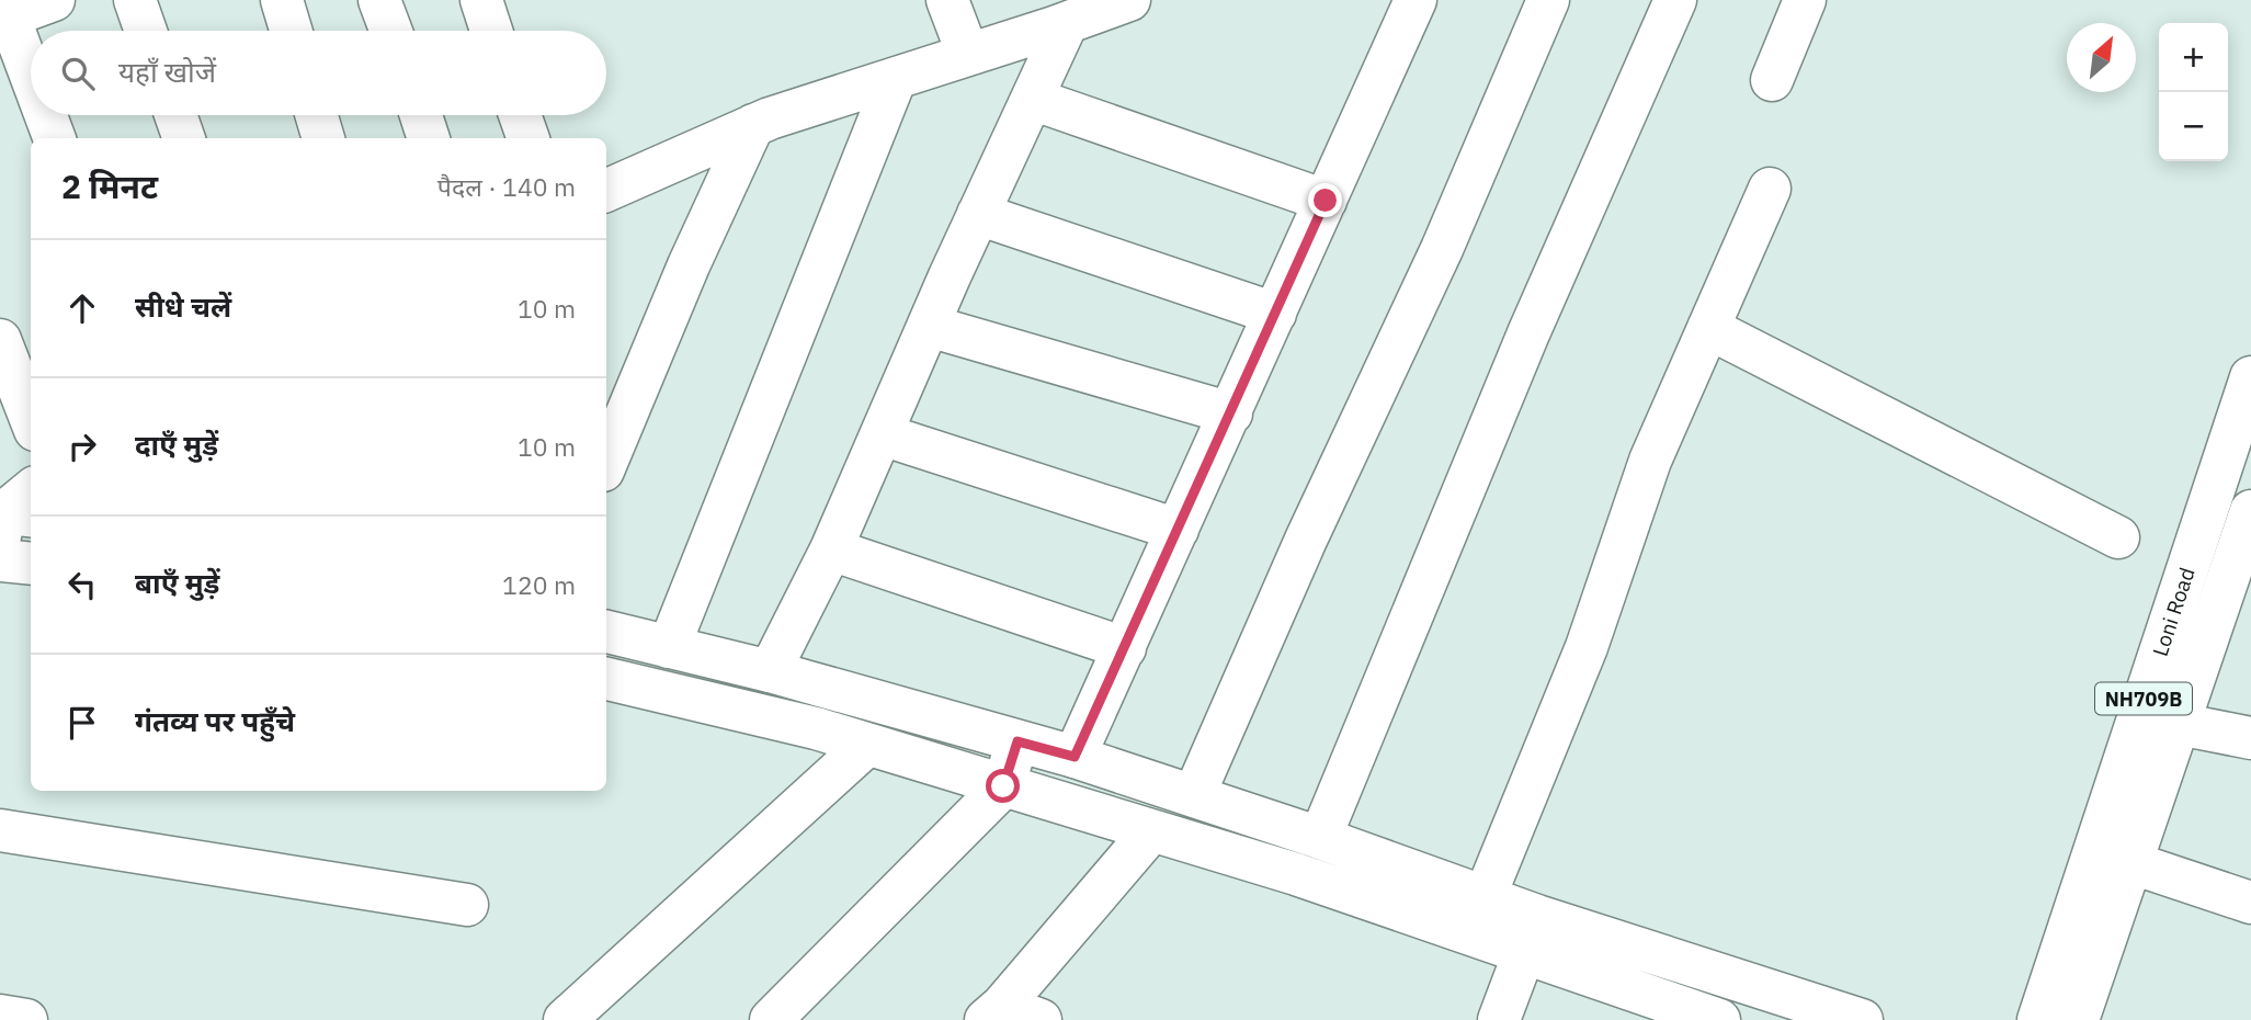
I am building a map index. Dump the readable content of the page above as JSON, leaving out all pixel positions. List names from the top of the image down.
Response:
{
  "streets": {
    "main road": ["Loni Road", "NH709B"]
  },
  "north": "top right",
  "page": {
    "map_buttons": ["+", "−"],
    "search": "यहाँ खोजें",
    "heading": ["2 मिनट", "पैदल · 140 m"],
    "list": [
      ["सीधे चलें", "10 m"],
      ["दाएँ मुड़ें", "10 m"],
      ["बाएँ मुड़ें", "120 m"],
      "गंतव्य पर पहुँचे"
    ]
  }
}
